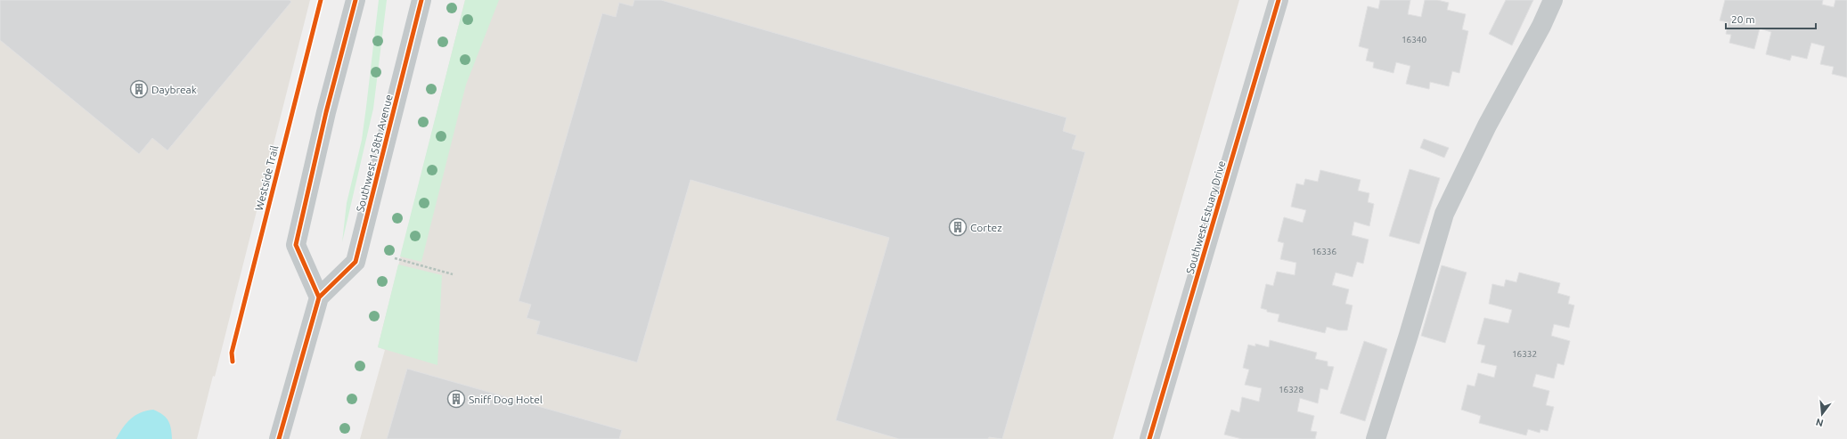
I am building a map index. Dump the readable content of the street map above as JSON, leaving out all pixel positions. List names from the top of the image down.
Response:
{
  "streets": {
    "main road": ["Southwest 158th Avenue"],
    "street": ["Southwest Estuary Drive"],
    "cycle path": ["Westside Trail"]
  },
  "places": {
    "building": ["Daybreak", "Cortez", "Sniff Dog Hotel"]
  },
  "house_numbers": [
    "16340",
    "16336",
    "16332",
    "16328"
  ],
  "scale_bar": "20 m",
  "north": "bottom"
}
